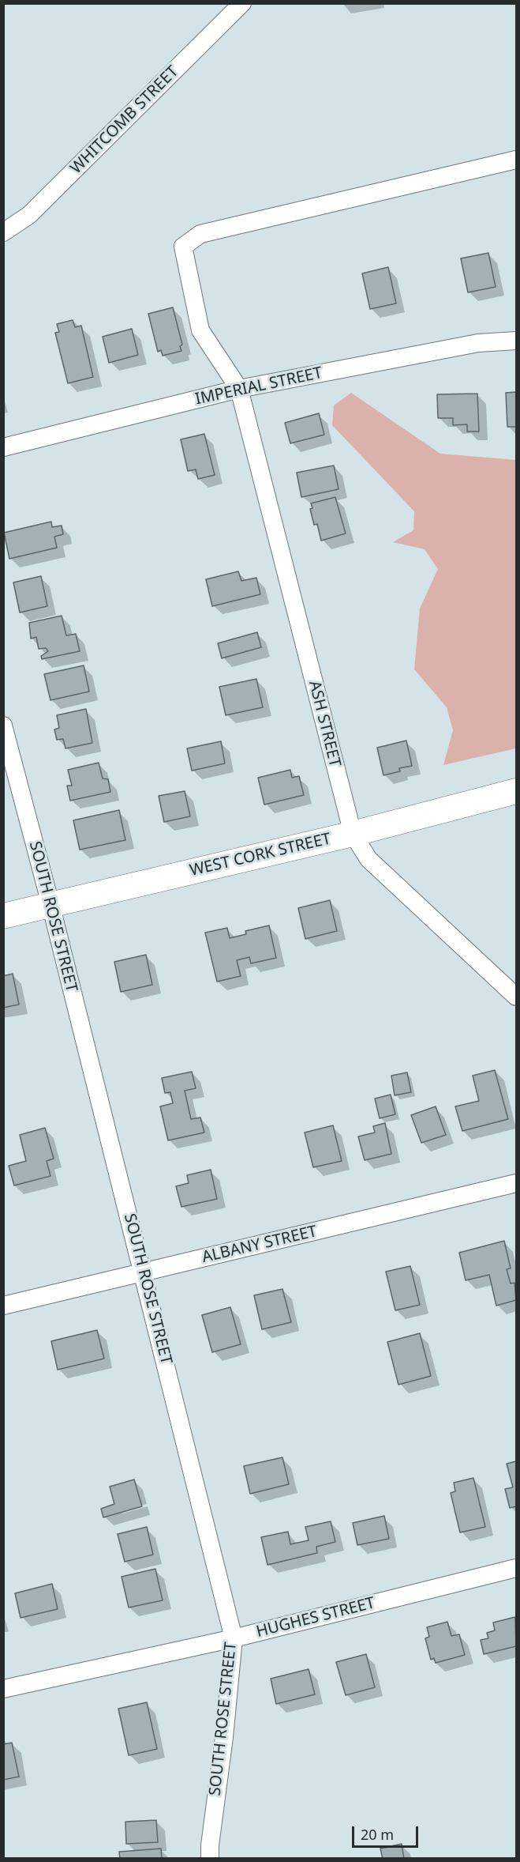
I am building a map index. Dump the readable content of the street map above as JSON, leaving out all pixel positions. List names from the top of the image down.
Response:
{
  "streets": {
    "street": [
      "WHITCOMB STREET",
      "IMPERIAL STREET",
      "ASH STREET",
      "WEST CORK STREET",
      "SOUTH ROSE STREET",
      "ALBANY STREET",
      "HUGHES STREET"
    ]
  },
  "crossings": [
    ["IMPERIAL STREET", "ASH STREET"],
    ["ASH STREET", "WEST CORK STREET"],
    ["WEST CORK STREET", "SOUTH ROSE STREET"],
    ["SOUTH ROSE STREET", "ALBANY STREET"],
    ["SOUTH ROSE STREET", "HUGHES STREET"]
  ],
  "scale_bar": "20 m"
}
